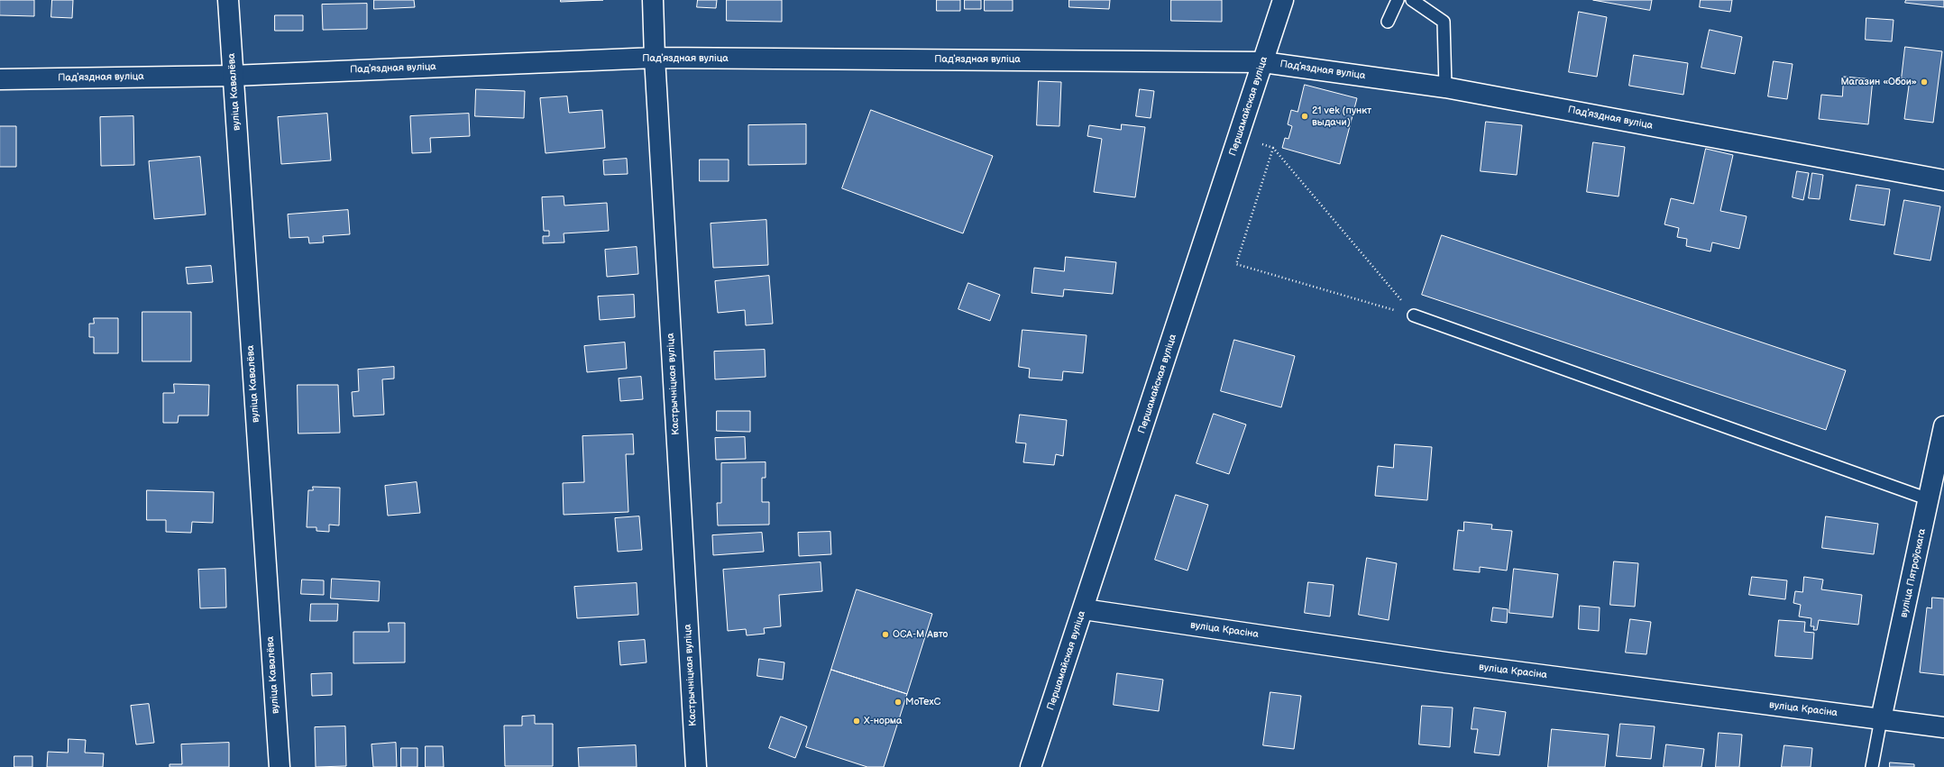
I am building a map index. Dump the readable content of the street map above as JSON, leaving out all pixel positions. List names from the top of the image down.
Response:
{
  "streets": {
    "street": [
      "Падʼяздная вуліца",
      "вуліца Кавалёва",
      "Першамайская вуліца",
      "Кастрычніцкая вуліца",
      "вуліца Пятроўскага",
      "вуліца Красіна"
    ]
  },
  "crossings": [
    ["Падʼяздная вуліца", "вуліца Кавалёва"],
    ["Падʼяздная вуліца", "Першамайская вуліца"],
    ["Падʼяздная вуліца", "Кастрычніцкая вуліца"],
    ["Першамайская вуліца", "вуліца Красіна"],
    ["вуліца Пятроўскага", "вуліца Красіна"]
  ],
  "places": [
    "Магазин «Обои»",
    "21 vek (пункт выдачи)",
    "ОСА-М Авто",
    "MoTexC",
    "Х-норма"
  ]
}
